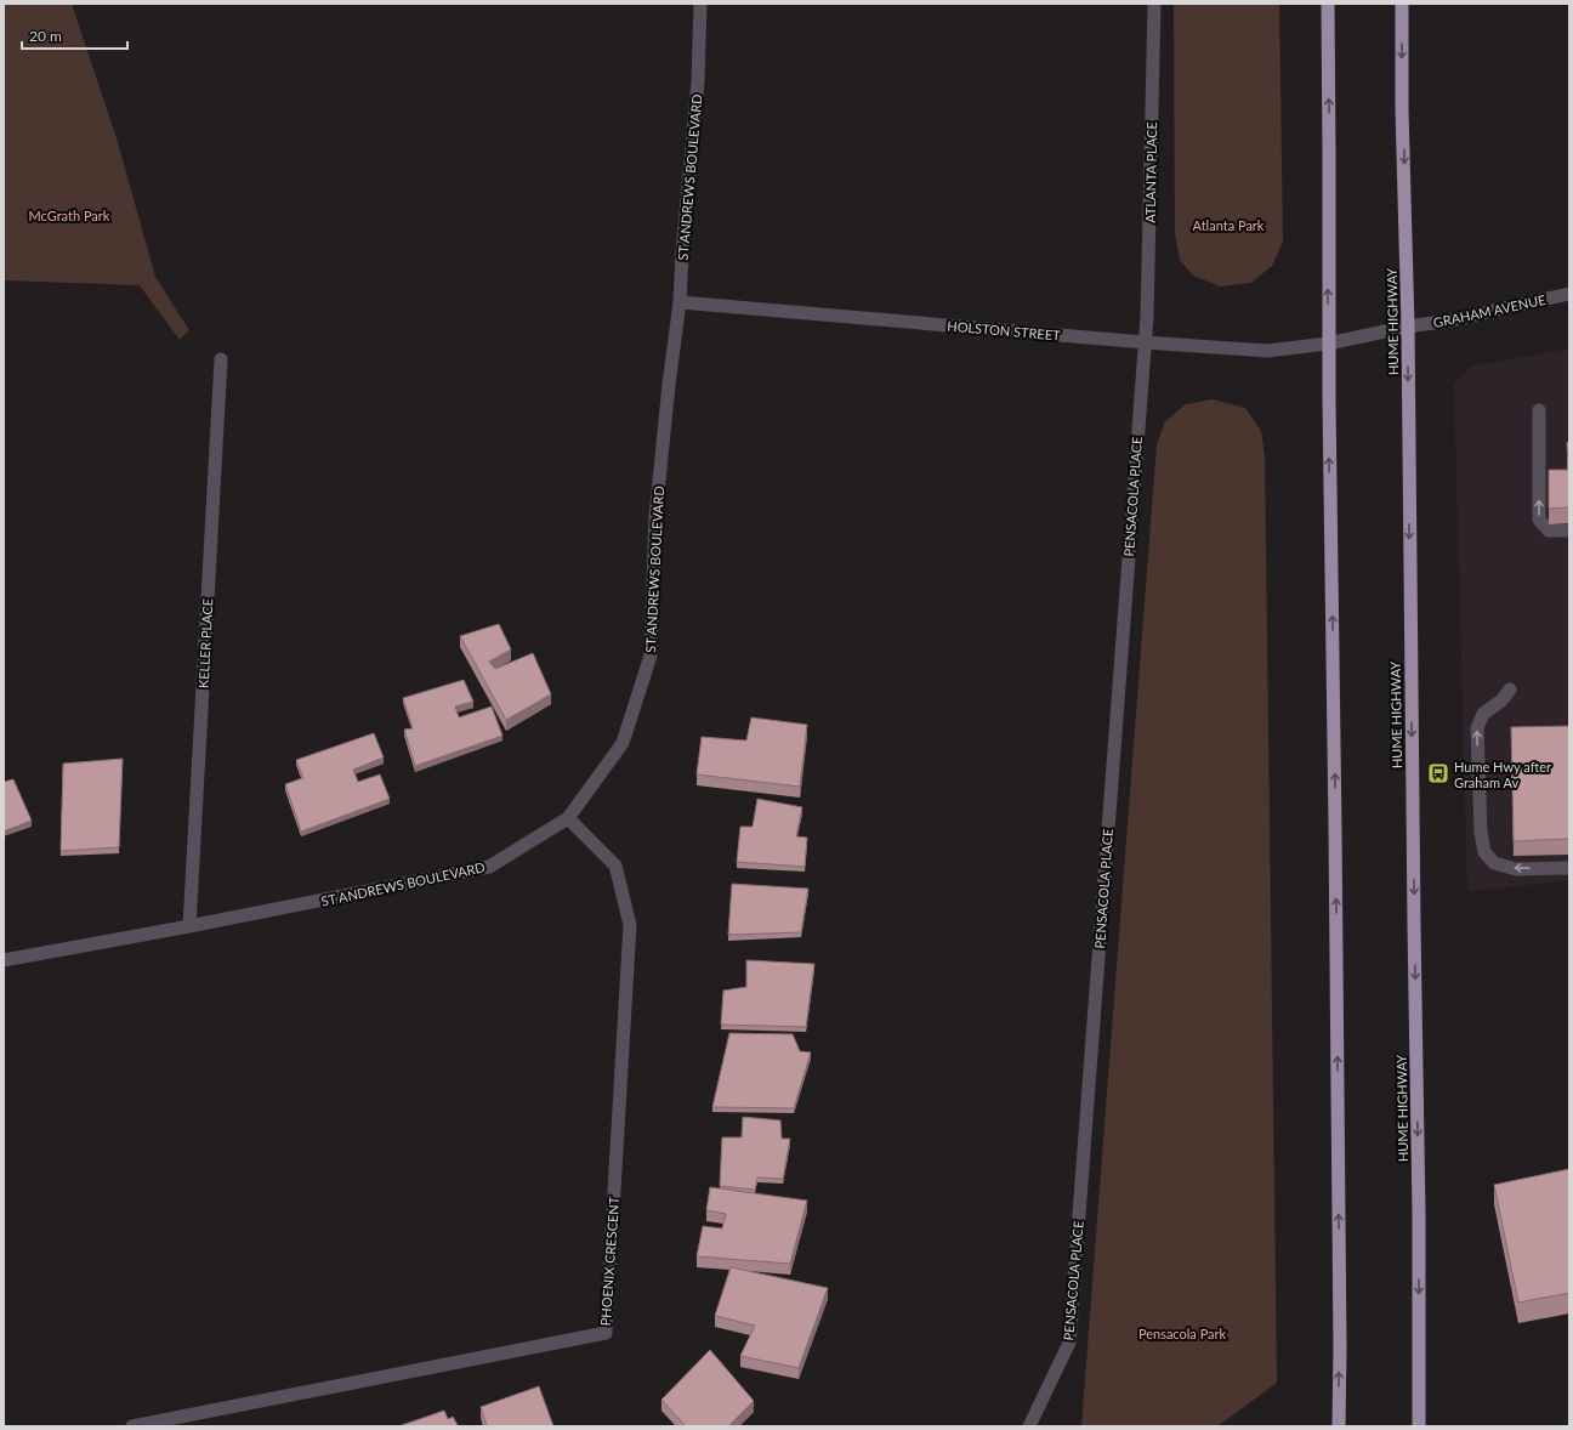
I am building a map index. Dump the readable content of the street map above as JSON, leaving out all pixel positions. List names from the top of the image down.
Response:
{
  "streets": {
    "highway": ["HUME HIGHWAY"],
    "street": [
      "ATLANTA PLACE",
      "ST ANDREWS BOULEVARD",
      "GRAHAM AVENUE",
      "HOLSTON STREET",
      "PENSACOLA PLACE",
      "KELLER PLACE",
      "PHOENIX CRESCENT"
    ]
  },
  "crossings": [
    ["ATLANTA PLACE", "HOLSTON STREET"],
    ["ATLANTA PLACE", "PENSACOLA PLACE"],
    ["ST ANDREWS BOULEVARD", "HOLSTON STREET"],
    ["ST ANDREWS BOULEVARD", "KELLER PLACE"],
    ["ST ANDREWS BOULEVARD", "PHOENIX CRESCENT"],
    ["GRAHAM AVENUE", "HUME HIGHWAY"],
    ["GRAHAM AVENUE", "HOLSTON STREET"],
    ["HOLSTON STREET", "PENSACOLA PLACE"]
  ],
  "parks": ["McGrath Park", "Atlanta Park", "Pensacola Park"],
  "places": {
    "bus stop": ["Hume Hwy after Graham Av"]
  },
  "scale_bar": "20 m"
}
